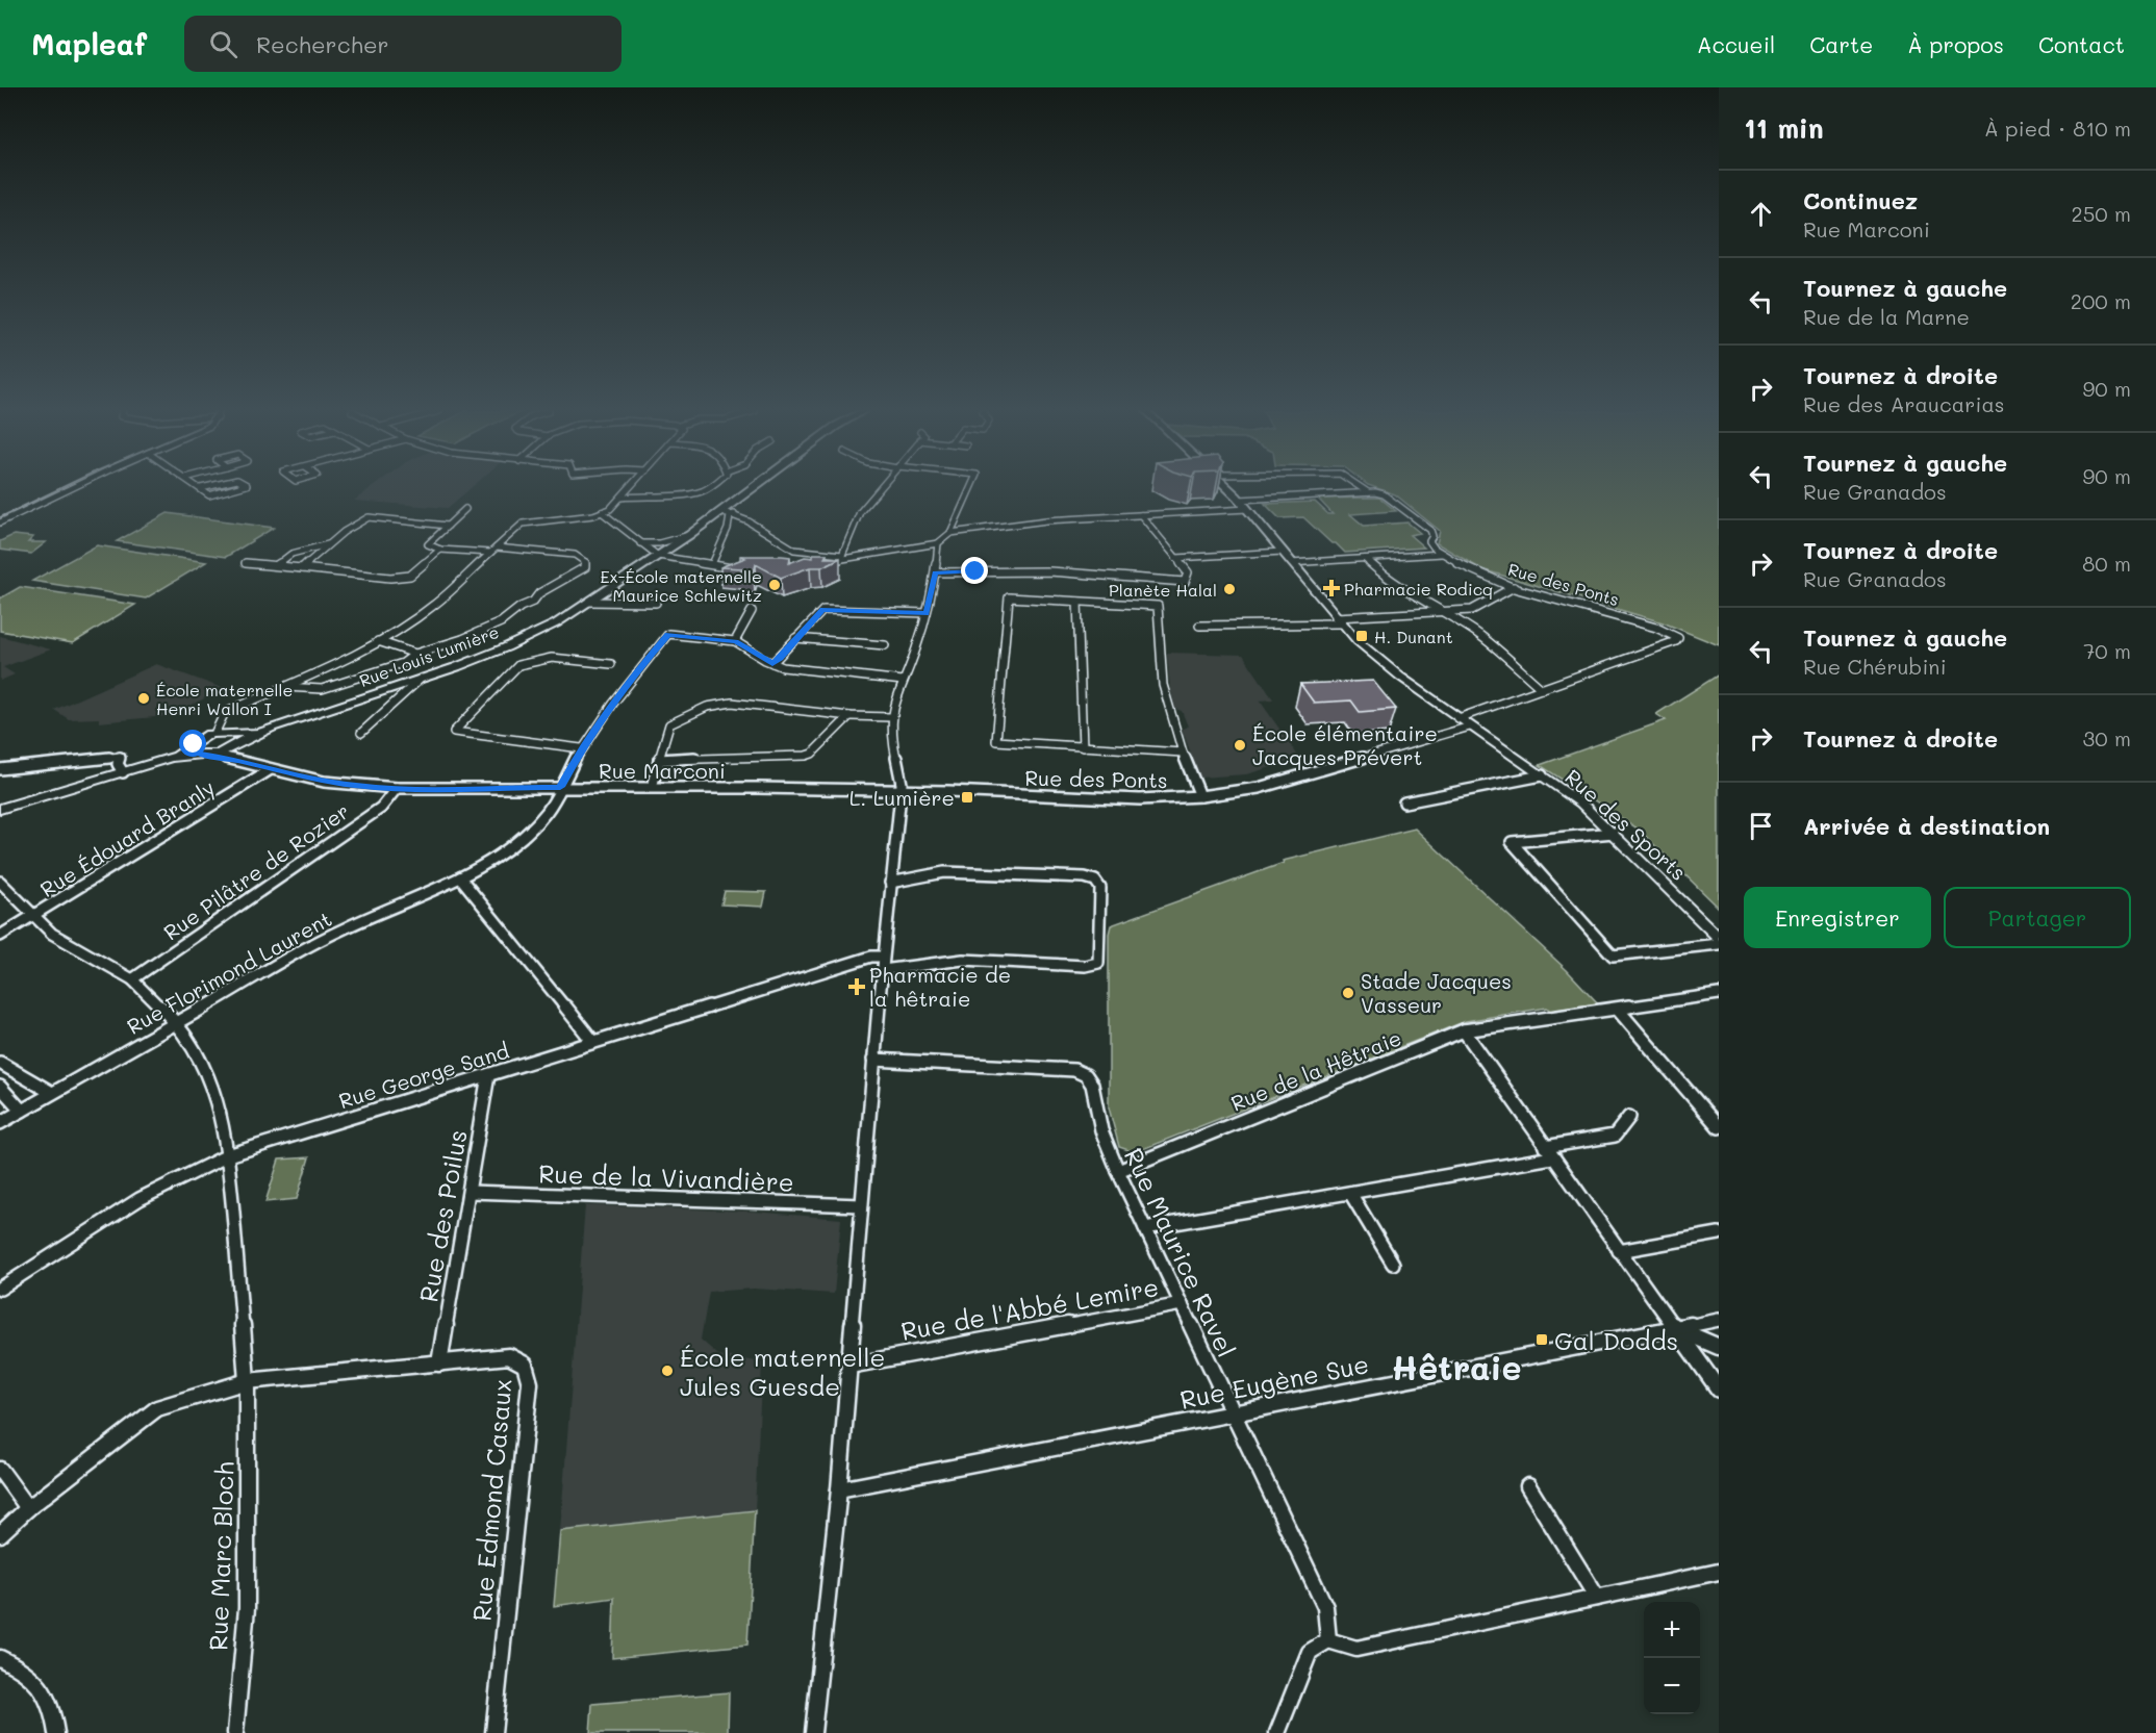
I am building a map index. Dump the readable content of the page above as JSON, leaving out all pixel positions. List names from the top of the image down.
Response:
{
  "streets": {
    "main road": ["Rue Louis Lumière"],
    "street": [
      "Rue des Ponts",
      "Rue Marconi",
      "Rue des Sports",
      "Rue Édouard Branly",
      "Rue Pilâtre de Rozier",
      "Rue Florimond Laurent",
      "Rue de la Hêtraie",
      "Rue George Sand",
      "Rue de la Vivandière",
      "Rue des Poilus",
      "Rue Maurice Ravel",
      "Rue de l'Abbé Lemire",
      "Rue Eugène Sue",
      "Rue Edmond Casaux",
      "Rue Marc Bloch"
    ]
  },
  "crossings": [
    ["Rue des Ponts", "Rue Marconi"],
    ["Rue des Ponts", "Rue des Sports"],
    ["Rue Louis Lumière", "Rue Marconi"],
    ["Rue Marconi", "Rue Édouard Branly"],
    ["Rue Marconi", "Rue Pilâtre de Rozier"],
    ["Rue Marconi", "Rue Florimond Laurent"],
    ["Rue Édouard Branly", "Rue Marc Bloch"],
    ["Rue Pilâtre de Rozier", "Rue Marc Bloch"],
    ["Rue Florimond Laurent", "Rue Marc Bloch"],
    ["Rue de la Hêtraie", "Rue Maurice Ravel"],
    ["Rue George Sand", "Rue des Poilus"],
    ["Rue George Sand", "Rue Marc Bloch"],
    ["Rue de la Vivandière", "Rue des Poilus"],
    ["Rue des Poilus", "Rue Edmond Casaux"],
    ["Rue Maurice Ravel", "Rue de l'Abbé Lemire"],
    ["Rue Maurice Ravel", "Rue Eugène Sue"],
    ["Rue Edmond Casaux", "Rue Marc Bloch"]
  ],
  "districts": ["Hêtraie"],
  "places": {
    "other": [
      "Ex-École maternelle Maurice Schlewitz",
      "Planète Halal",
      "École maternelle Henri Wallon I",
      "École élémentaire Jacques Prévert",
      "Stade Jacques Vasseur",
      "École maternelle Jules Guesde"
    ],
    "health": ["Pharmacie Rodicq", "Pharmacie de la hêtraie"],
    "transit": ["H. Dunant", "L. Lumière", "Gal Dodds"]
  },
  "page": {
    "header": "Mapleaf",
    "search": "Rechercher",
    "nav": [
      "Accueil",
      "Carte",
      "À propos",
      "Contact"
    ],
    "heading": ["11 min", "À pied · 810 m"],
    "list": [
      ["Continuez", "Rue Marconi", "250 m"],
      ["Tournez à gauche", "Rue de la Marne", "200 m"],
      ["Tournez à droite", "Rue des Araucarias", "90 m"],
      ["Tournez à gauche", "Rue Granados", "90 m"],
      ["Tournez à droite", "Rue Granados", "80 m"],
      ["Tournez à gauche", "Rue Chérubini", "70 m"],
      ["Tournez à droite", "30 m"],
      "Arrivée à destination"
    ],
    "buttons": ["Enregistrer", "Partager"],
    "map_buttons": ["+", "−"]
  }
}
